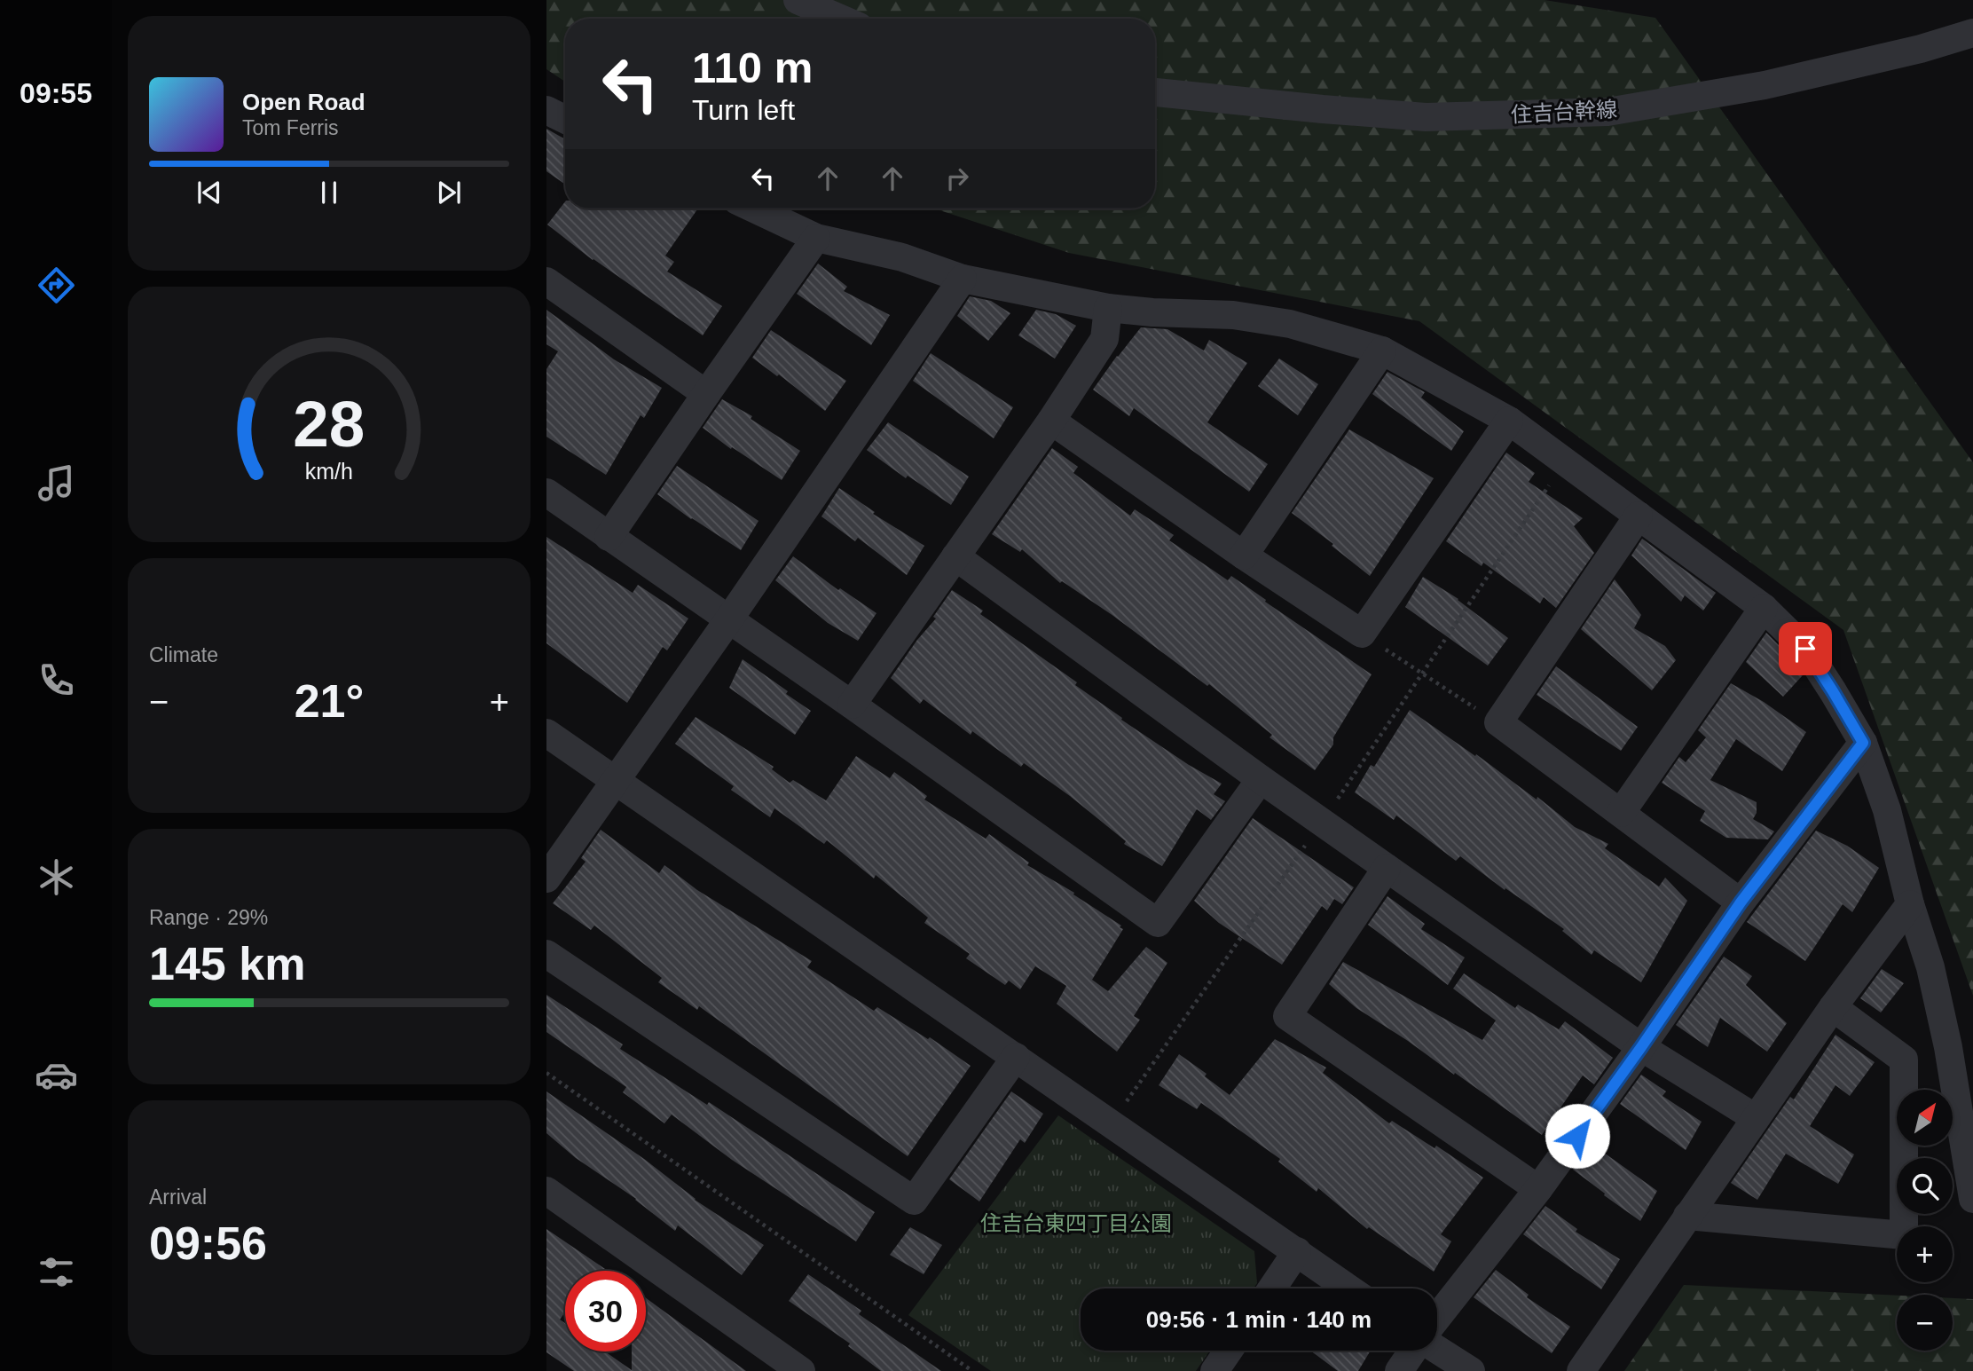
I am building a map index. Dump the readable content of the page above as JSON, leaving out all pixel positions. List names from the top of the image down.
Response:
{
  "streets": {
    "street": ["住吉台幹線"]
  },
  "parks": ["住吉台東四丁目公園"],
  "north": "top right",
  "page": {
    "tabs": "09:55",
    "turn": ["110 m", "Turn left"],
    "song": ["Open Road", "Tom Ferris"],
    "tile": [
      "Climate",
      ["Range · 29%", "145 km"],
      ["Arrival", "09:56"]
    ],
    "heat": ["−", "21°", "+"],
    "map_buttons": ["+", "−"],
    "limit": "30",
    "trip": "09:56 · 1 min · 140 m",
    "gauge": ["28", "km/h"]
  }
}
